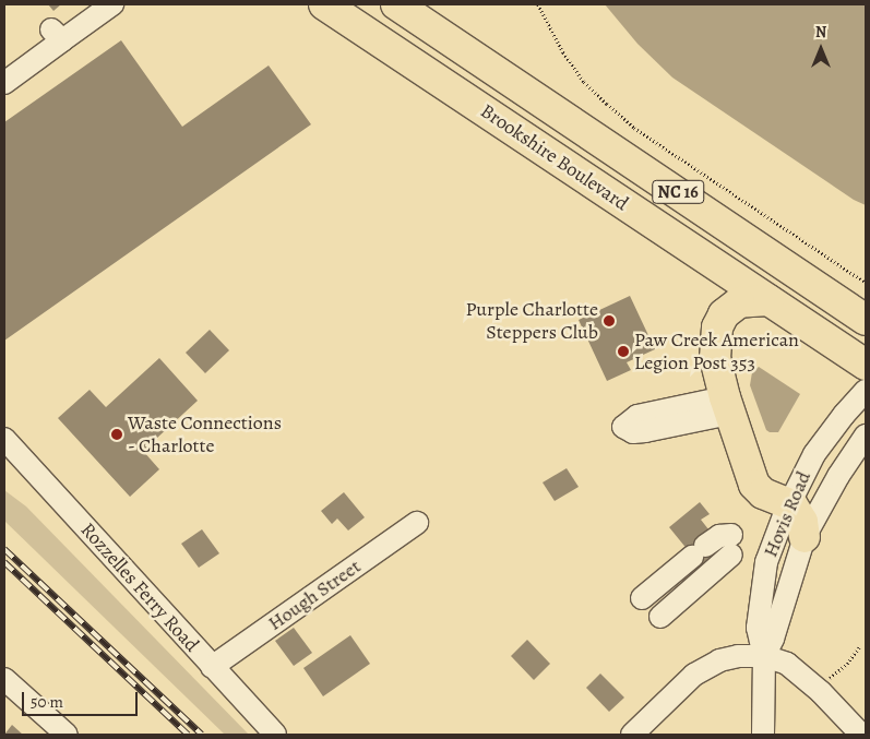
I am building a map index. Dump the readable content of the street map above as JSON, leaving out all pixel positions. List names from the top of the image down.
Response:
{
  "streets": {
    "highway": ["Brookshire Boulevard", "NC 16"],
    "street": ["Hovis Road", "Rozzelles Ferry Road", "Hough Street"]
  },
  "crossings": [
    ["Rozzelles Ferry Road", "Hough Street"]
  ],
  "places": ["Purple Charlotte Steppers Club", "Paw Creek American Legion Post 353", "Waste Connections - Charlotte"],
  "scale_bar": "50 m",
  "north": "top"
}
